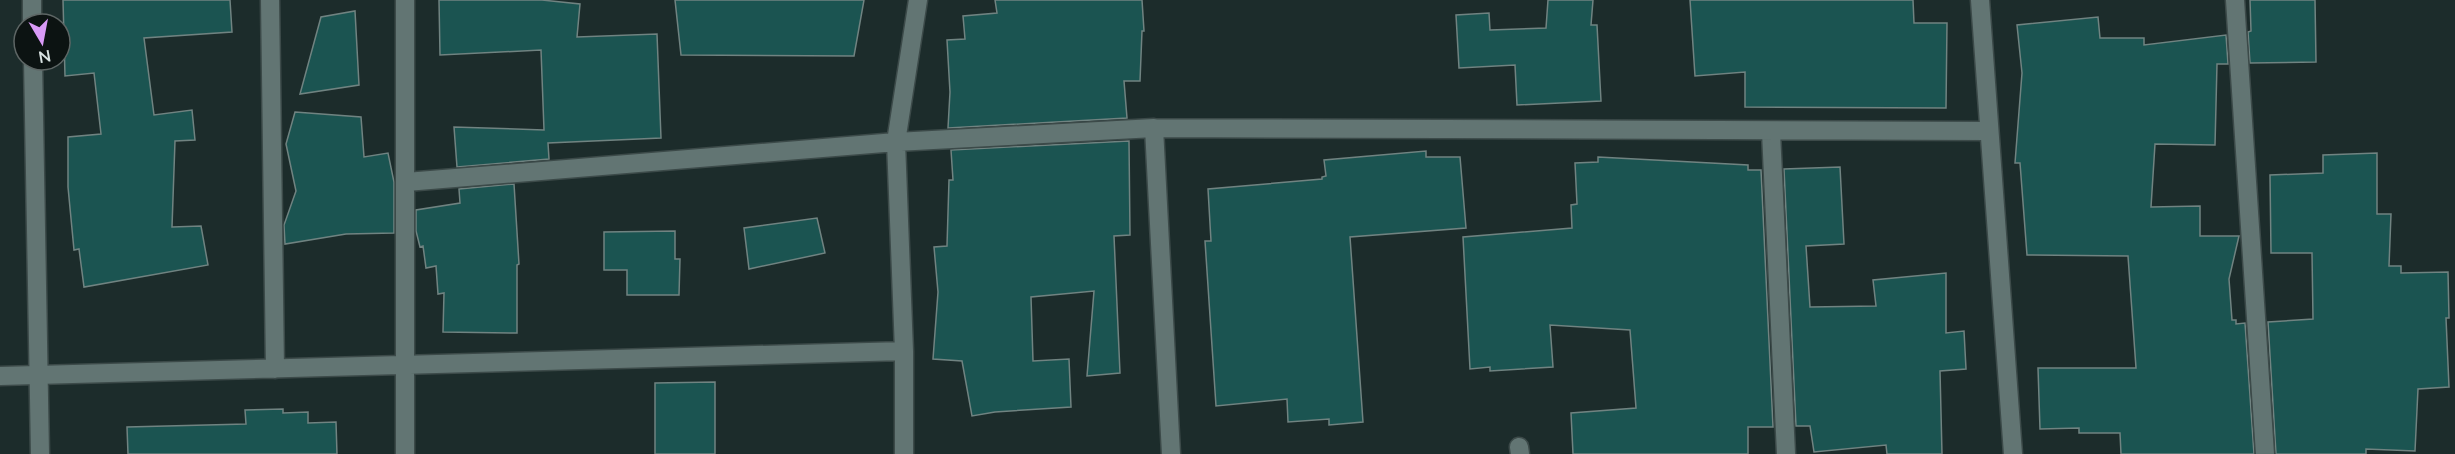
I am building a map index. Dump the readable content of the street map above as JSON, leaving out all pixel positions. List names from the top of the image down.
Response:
{
  "north": "bottom"
}
